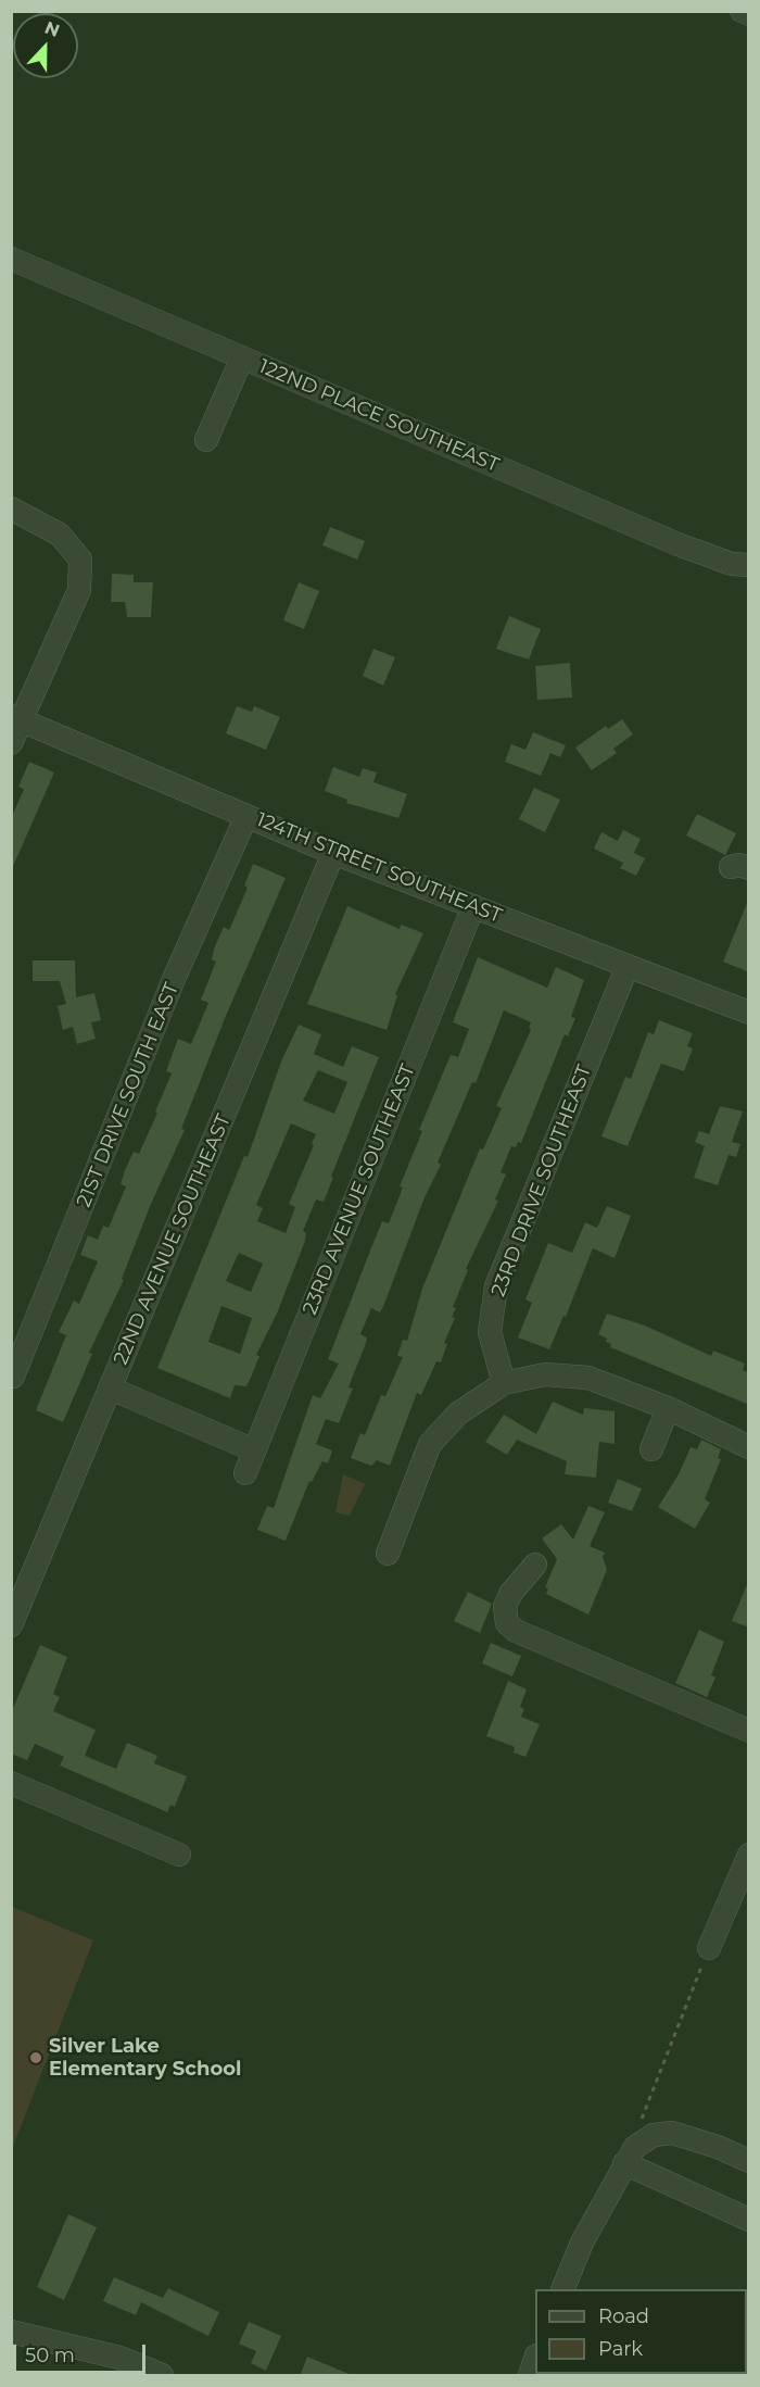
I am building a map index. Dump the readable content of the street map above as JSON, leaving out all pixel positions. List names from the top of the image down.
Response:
{
  "streets": {
    "street": [
      "122ND PLACE SOUTHEAST",
      "124TH STREET SOUTHEAST",
      "21ST DRIVE SOUTH EAST",
      "23RD DRIVE SOUTHEAST",
      "23RD AVENUE SOUTHEAST",
      "22ND AVENUE SOUTHEAST"
    ]
  },
  "crossings": [
    ["124TH STREET SOUTHEAST", "21ST DRIVE SOUTH EAST"],
    ["124TH STREET SOUTHEAST", "23RD DRIVE SOUTHEAST"],
    ["124TH STREET SOUTHEAST", "23RD AVENUE SOUTHEAST"],
    ["124TH STREET SOUTHEAST", "22ND AVENUE SOUTHEAST"]
  ],
  "places": ["Silver Lake Elementary School"],
  "legend": ["Road", "Park"],
  "scale_bar": "50 m",
  "north": "top"
}
